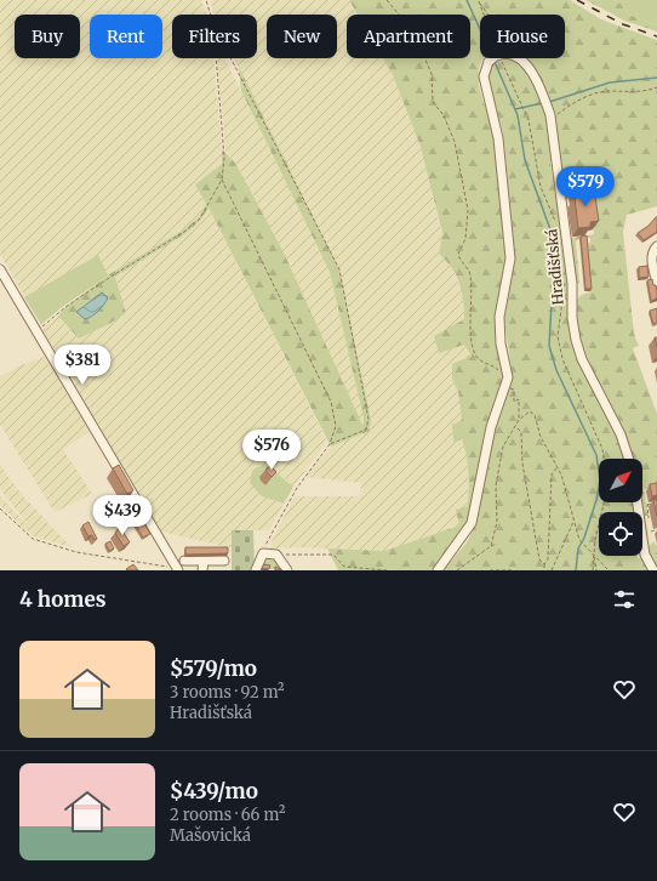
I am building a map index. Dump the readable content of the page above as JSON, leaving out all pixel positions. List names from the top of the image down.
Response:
{
  "streets": {
    "street": ["Hradišťská"]
  },
  "north": "top right",
  "page": {
    "chip": [
      "Buy",
      "Rent",
      "Filters",
      "New",
      "Apartment",
      "House"
    ],
    "price": [
      "$579",
      "$381",
      "$576",
      "$439"
    ],
    "heading": "4 homes",
    "list": [
      {
        "name": "$579/mo",
        "note": "3 rooms · 92 m² · Hradišťská"
      },
      {
        "name": "$439/mo",
        "note": "2 rooms · 66 m² · Mašovická"
      }
    ]
  }
}
